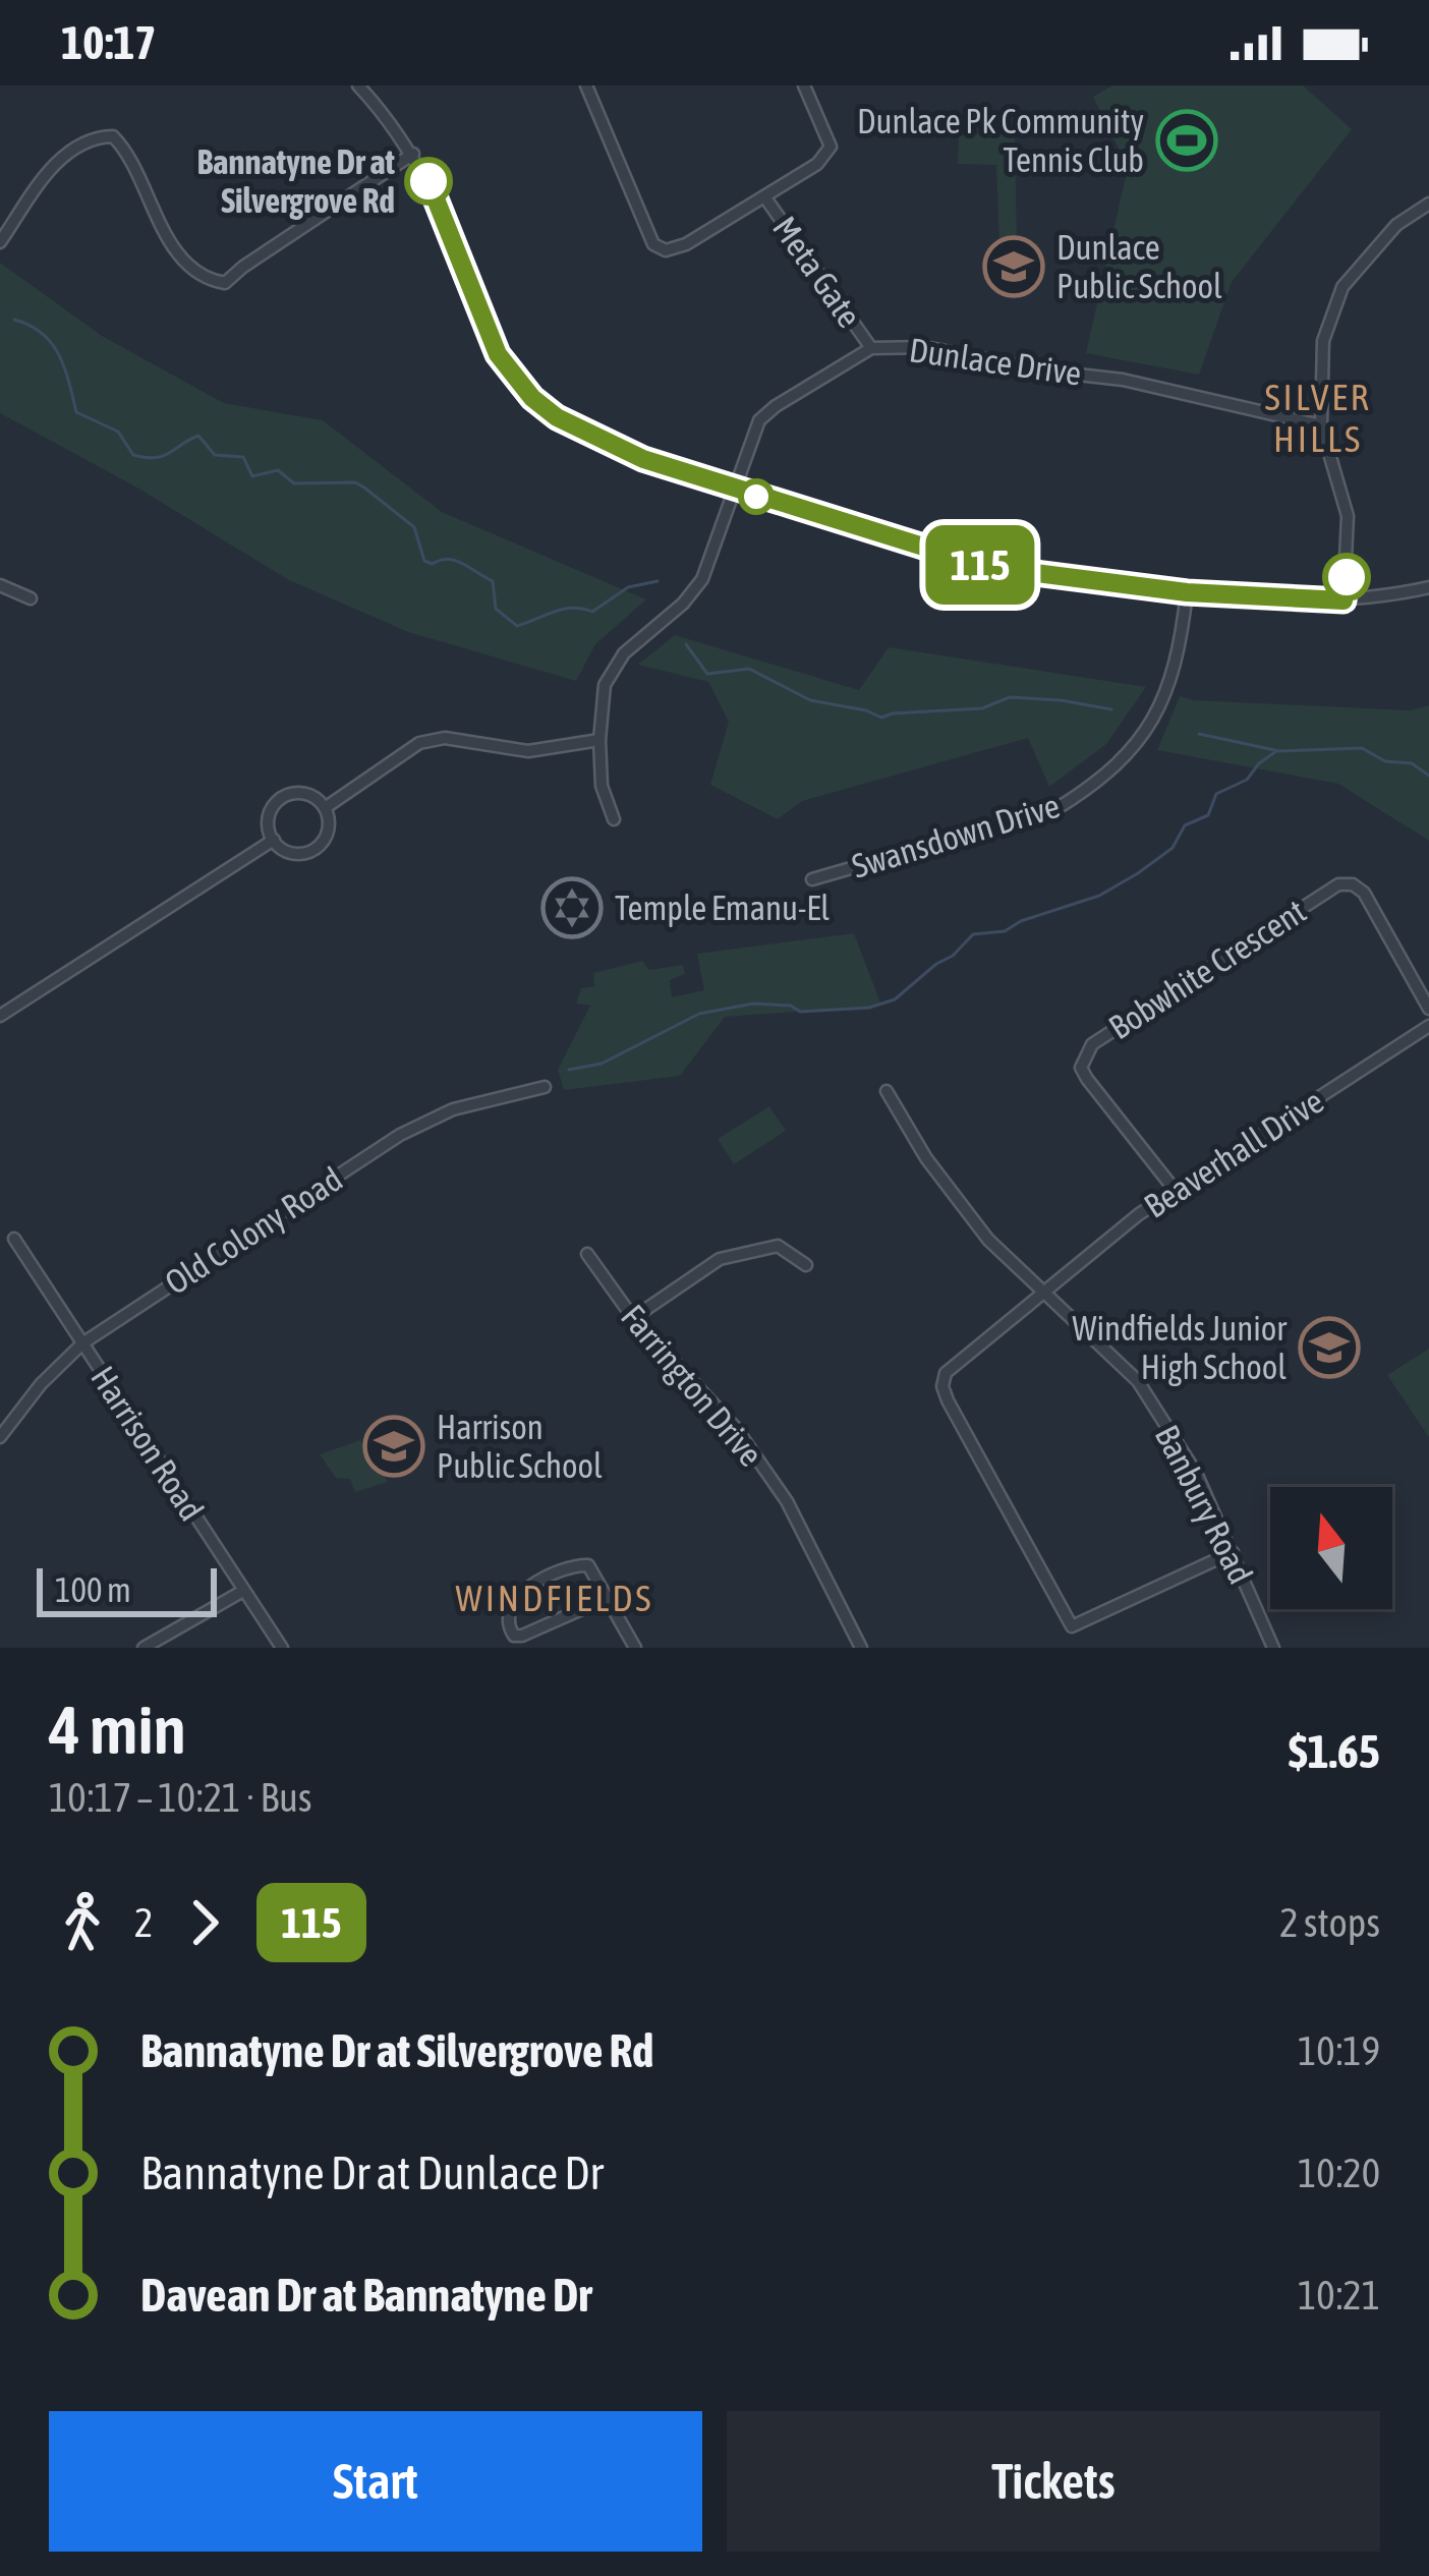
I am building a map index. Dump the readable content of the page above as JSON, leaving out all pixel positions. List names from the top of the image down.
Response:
{
  "streets": {
    "street": [
      "Meta Gate",
      "Dunlace Drive",
      "Swansdown Drive",
      "Bobwhite Crescent",
      "Beaverhall Drive",
      "Old Colony Road",
      "Farrington Drive",
      "Harrison Road",
      "Banbury Road"
    ]
  },
  "crossings": [
    ["Meta Gate", "Dunlace Drive"],
    ["Bobwhite Crescent", "Beaverhall Drive"],
    ["Beaverhall Drive", "Banbury Road"],
    ["Old Colony Road", "Harrison Road"]
  ],
  "districts": ["SILVER HILLS", "WINDFIELDS"],
  "places": {
    "sports": ["Dunlace Pk Community Tennis Club"],
    "other": ["Bannatyne Dr at Silvergrove Rd"],
    "school or university": ["Dunlace Public School", "Windfields Junior High School", "Harrison Public School"],
    "synagogue": ["Temple Emanu-El"]
  },
  "lines": ["bus line 115"],
  "scale_bar": "100 m",
  "north": "top",
  "page": {
    "status": "10:17",
    "on_map": "115",
    "scale": "100 m",
    "heading": ["4 min", "10:17 – 10:21 · Bus", "$1.65"],
    "legs": ["2", "115", "2 stops"],
    "list": [
      {
        "name": "Bannatyne Dr at Silvergrove Rd",
        "value": "10:19"
      },
      {
        "name": "Bannatyne Dr at Dunlace Dr",
        "value": "10:20"
      },
      {
        "name": "Davean Dr at Bannatyne Dr",
        "value": "10:21"
      }
    ],
    "buttons": ["Start", "Tickets"]
  }
}
